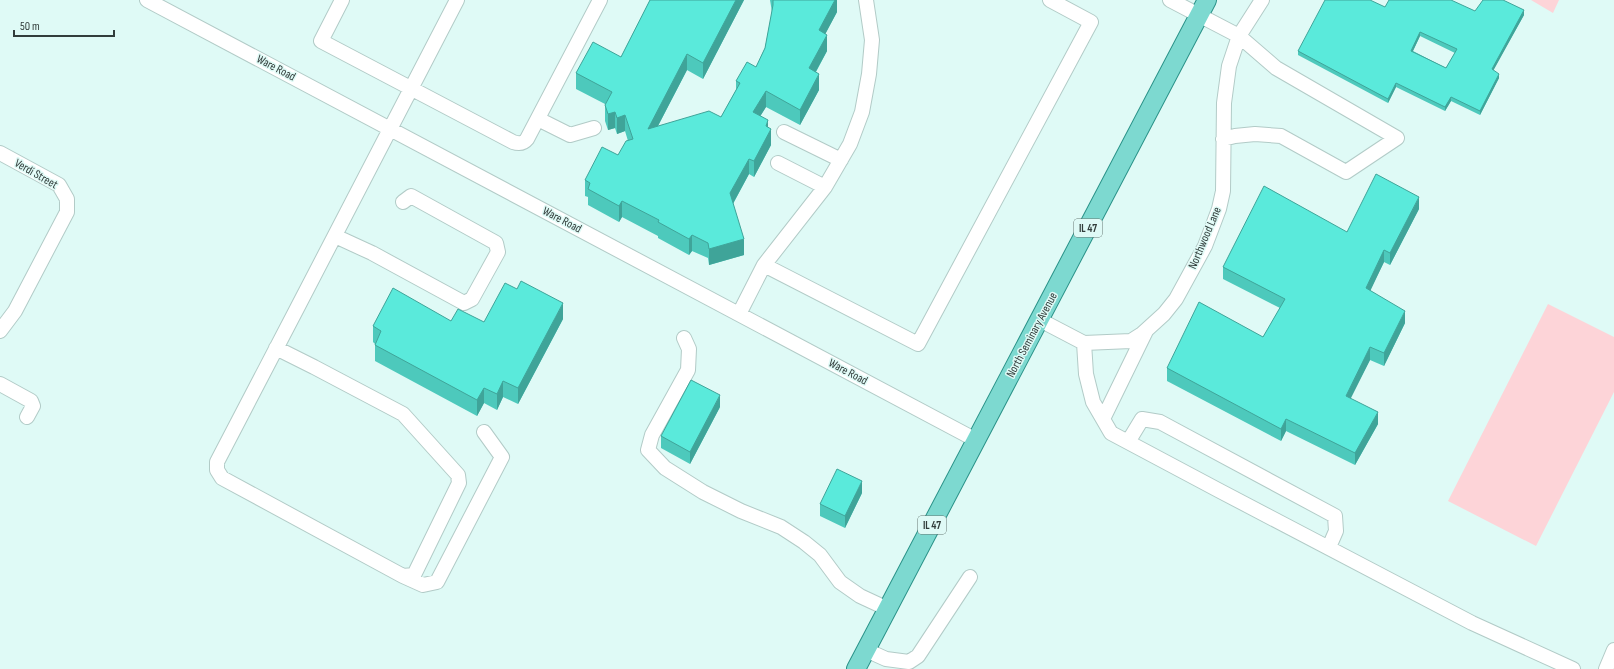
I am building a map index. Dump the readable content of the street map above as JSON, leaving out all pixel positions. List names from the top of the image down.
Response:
{
  "streets": {
    "main road": ["IL 47", "North Seminary Avenue"],
    "street": ["Ware Road", "Verdi Street", "Northwood Lane"]
  },
  "crossings": [
    ["Ware Road", "North Seminary Avenue"]
  ],
  "scale_bar": "50 m"
}
